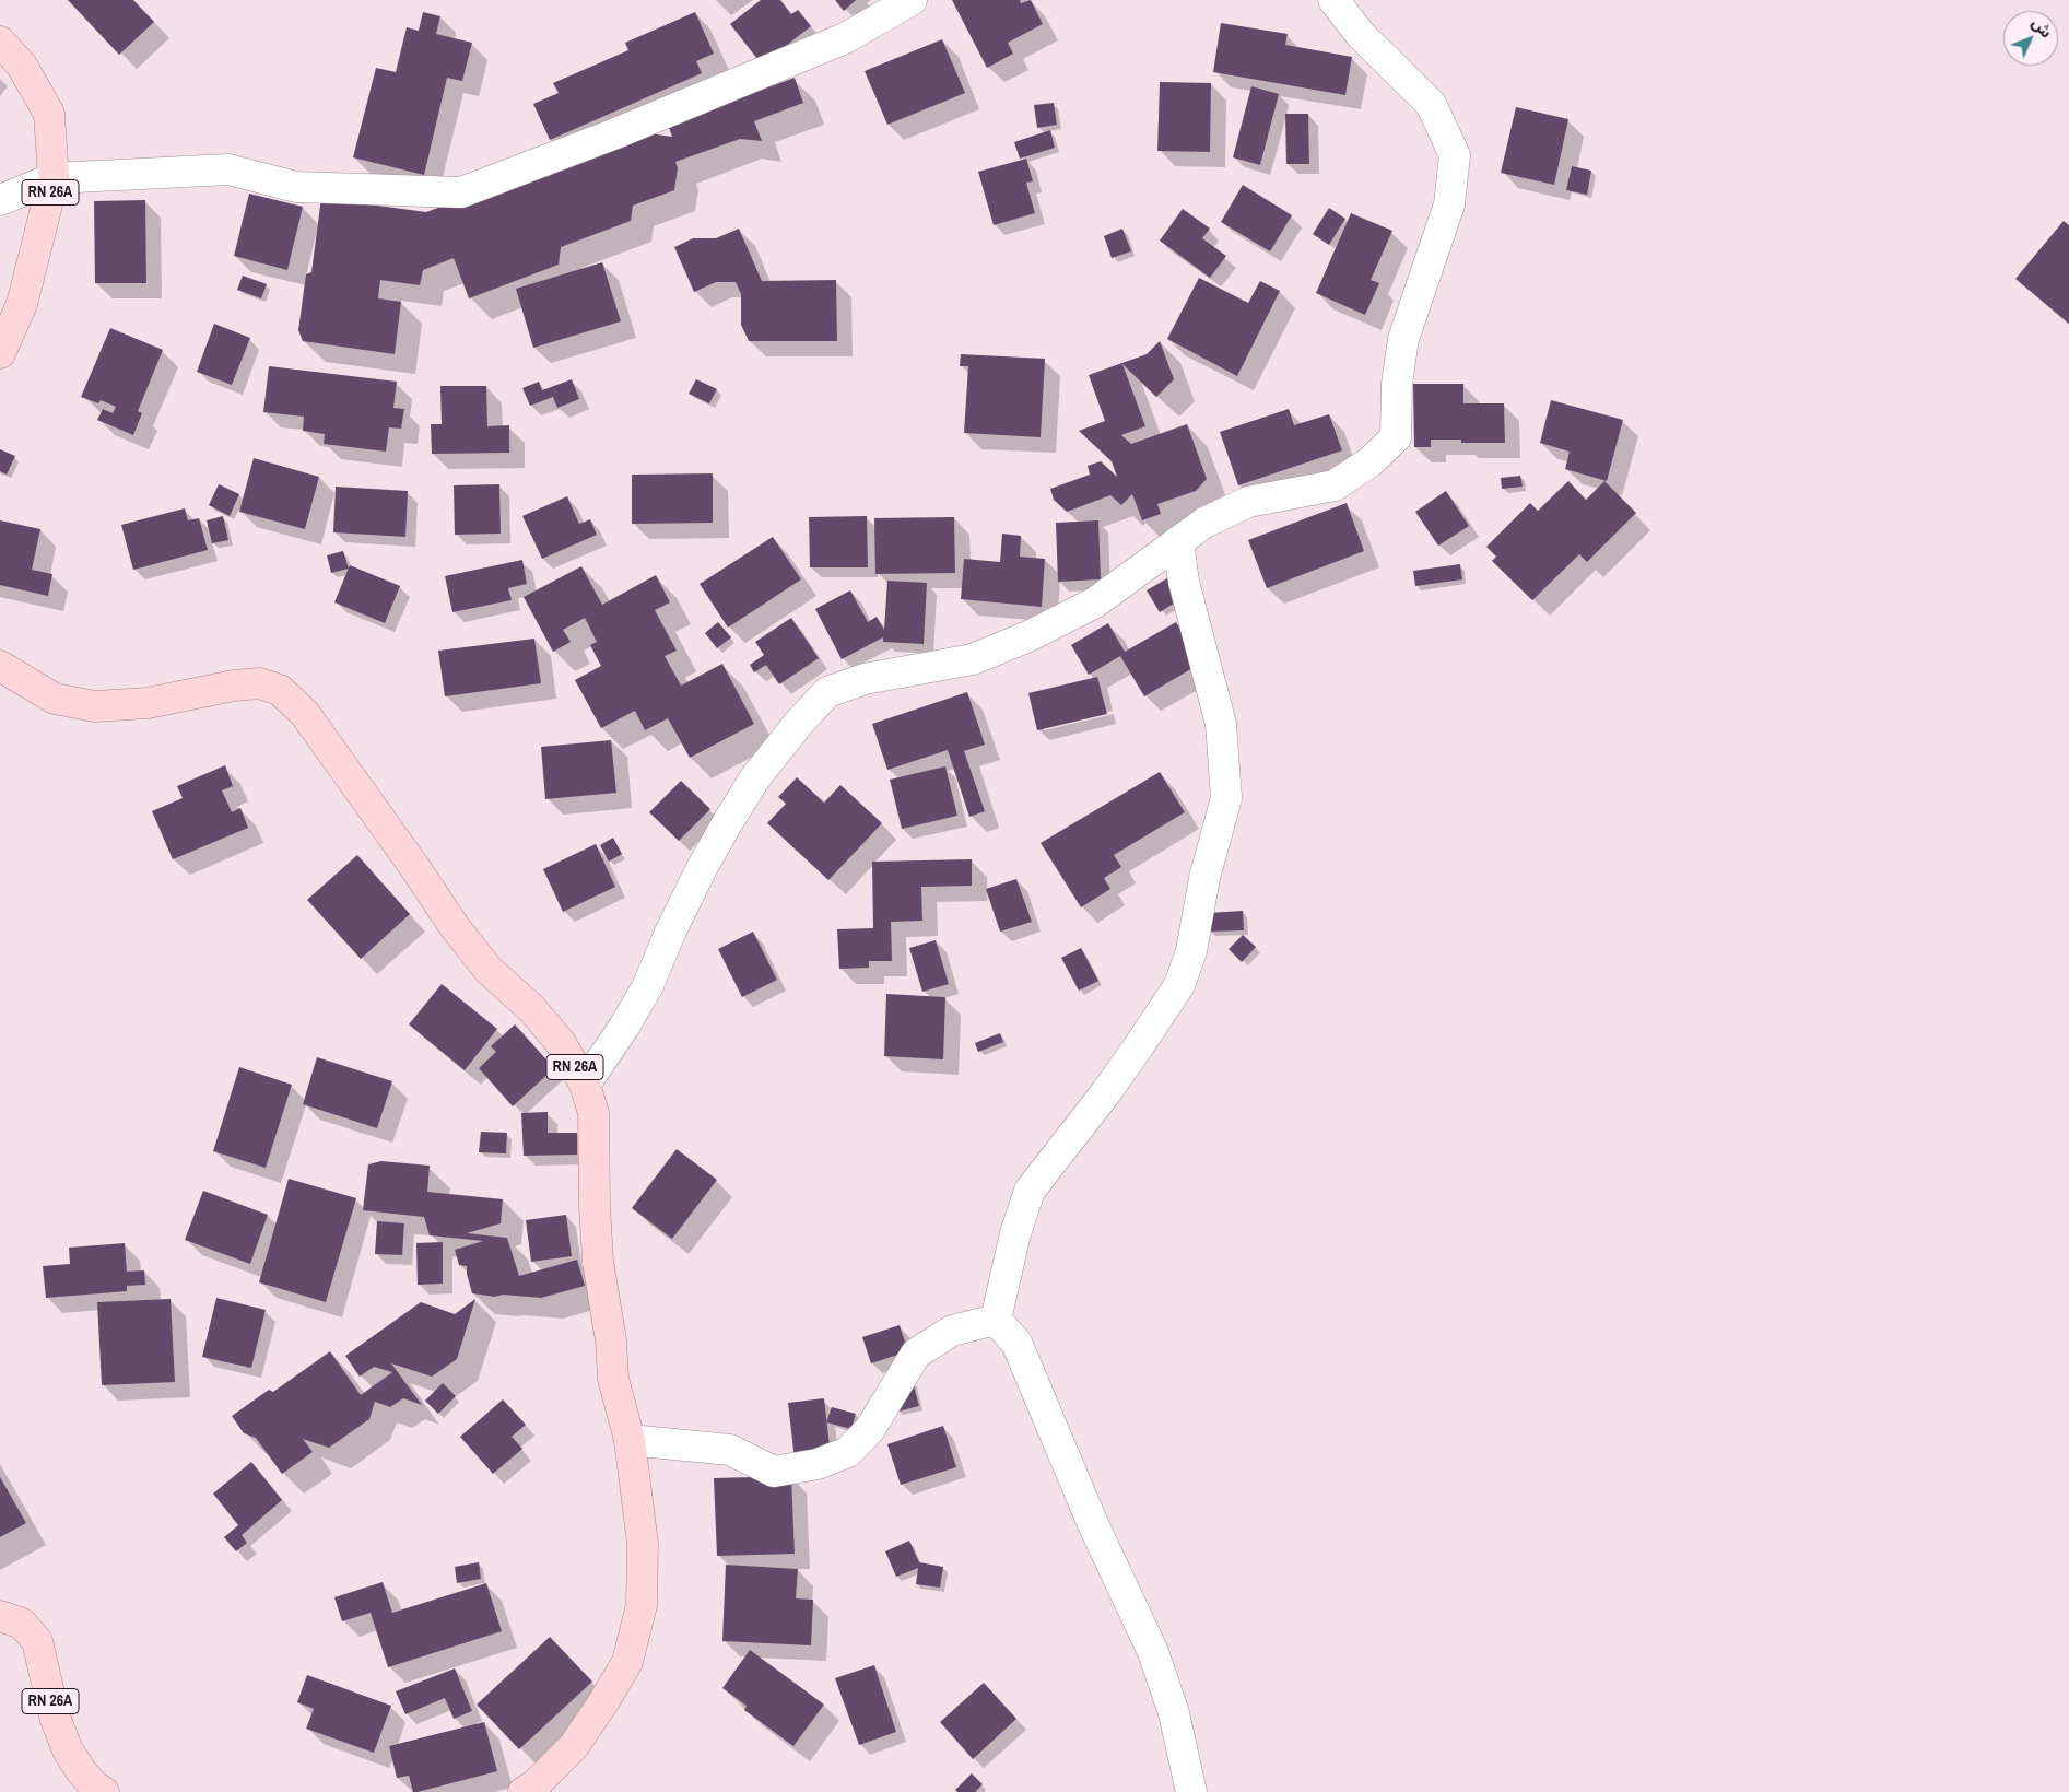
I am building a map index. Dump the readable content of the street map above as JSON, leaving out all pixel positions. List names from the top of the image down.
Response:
{
  "streets": {
    "main road": ["RN 26A"]
  },
  "north": "top right"
}
